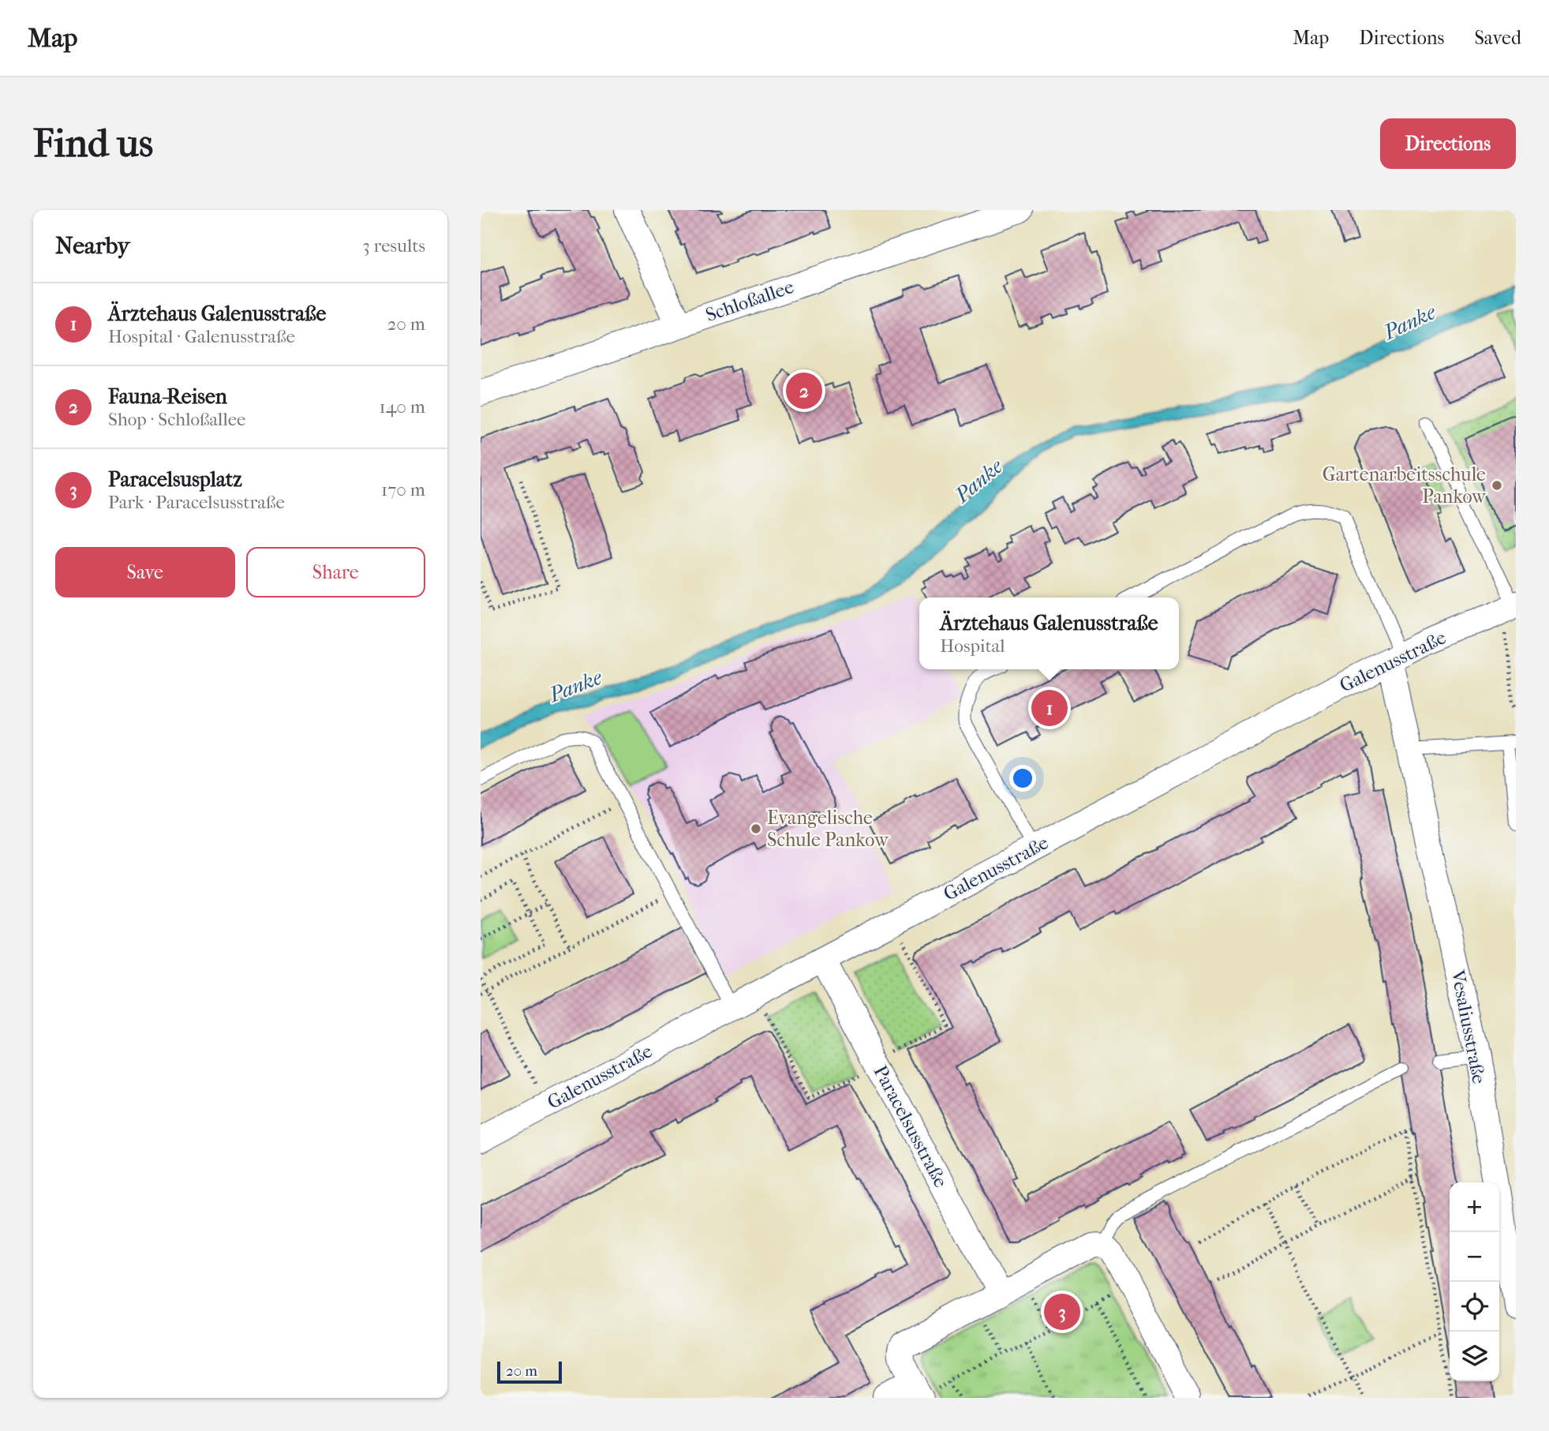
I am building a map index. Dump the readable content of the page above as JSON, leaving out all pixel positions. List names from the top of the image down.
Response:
{
  "streets": {
    "street": [
      "Schloßallee",
      "Galenusstraße",
      "Vesaliusstraße",
      "Paracelsusstraße"
    ]
  },
  "crossings": [
    ["Galenusstraße", "Vesaliusstraße"],
    ["Galenusstraße", "Paracelsusstraße"]
  ],
  "water": ["Panke"],
  "places": ["Gartenarbeitsschule Pankow", "Evangelische Schule Pankow"],
  "scale_bar": "20 m",
  "page": {
    "header": "Map",
    "nav": ["Map", "Directions", "Saved"],
    "buttons": [
      "Directions",
      ["Save", "Share"]
    ],
    "title": "Find us",
    "heading": ["Nearby", "3 results"],
    "list": [
      {
        "mark": "1",
        "name": "Ärztehaus Galenusstraße",
        "note": "Hospital · Galenusstraße",
        "value": "20 m"
      },
      {
        "mark": "2",
        "name": "Fauna-Reisen",
        "note": "Shop · Schloßallee",
        "value": "140 m"
      },
      {
        "mark": "3",
        "name": "Paracelsusplatz",
        "note": "Park · Paracelsusstraße",
        "value": "170 m"
      }
    ],
    "pins": ["2", "1", "3"],
    "popup": ["Ärztehaus Galenusstraße", "Hospital"],
    "map_buttons": ["+", "−"],
    "scale": "20 m"
  }
}
